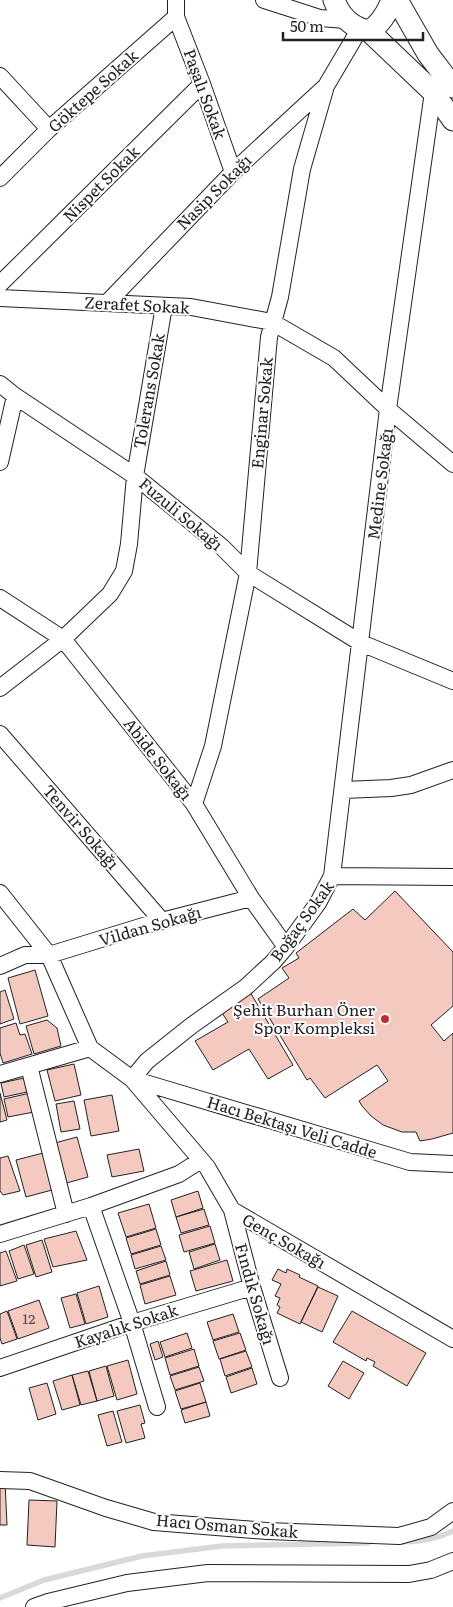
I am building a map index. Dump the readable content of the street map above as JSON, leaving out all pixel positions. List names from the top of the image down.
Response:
{
  "streets": {
    "street": [
      "Göktepe Sokak",
      "Paşalı Sokak",
      "Nispet Sokak",
      "Nasip Sokağı",
      "Zerafet Sokak",
      "Tolerans Sokak",
      "Enginar Sokak",
      "Medine Sokağı",
      "Fuzuli Sokağı",
      "Abide Sokağı",
      "Tenvir Sokağı",
      "Boğaç Sokak",
      "Vildan Sokağı",
      "Hacı Bektaşı Veli Cadde",
      "Genç Sokağı",
      "Fındık Sokağı",
      "Kayalık Sokak",
      "Hacı Osman Sokak"
    ]
  },
  "crossings": [
    ["Göktepe Sokak", "Paşalı Sokak"],
    ["Paşalı Sokak", "Nispet Sokak"],
    ["Paşalı Sokak", "Nasip Sokağı"],
    ["Nasip Sokağı", "Zerafet Sokak"],
    ["Nasip Sokağı", "Enginar Sokak"],
    ["Zerafet Sokak", "Tolerans Sokak"],
    ["Zerafet Sokak", "Enginar Sokak"],
    ["Zerafet Sokak", "Medine Sokağı"],
    ["Tolerans Sokak", "Fuzuli Sokağı"],
    ["Tolerans Sokak", "Abide Sokağı"],
    ["Enginar Sokak", "Fuzuli Sokağı"],
    ["Enginar Sokak", "Abide Sokağı"],
    ["Medine Sokağı", "Fuzuli Sokağı"],
    ["Medine Sokağı", "Boğaç Sokak"],
    ["Abide Sokağı", "Boğaç Sokak"],
    ["Abide Sokağı", "Vildan Sokağı"],
    ["Tenvir Sokağı", "Vildan Sokağı"],
    ["Boğaç Sokak", "Hacı Bektaşı Veli Cadde"],
    ["Boğaç Sokak", "Genç Sokağı"],
    ["Hacı Bektaşı Veli Cadde", "Genç Sokağı"],
    ["Genç Sokağı", "Fındık Sokağı"],
    ["Fındık Sokağı", "Kayalık Sokak"]
  ],
  "places": ["Şehit Burhan Öner Spor Kompleksi"],
  "house_numbers": ["12"],
  "scale_bar": "50 m"
}
